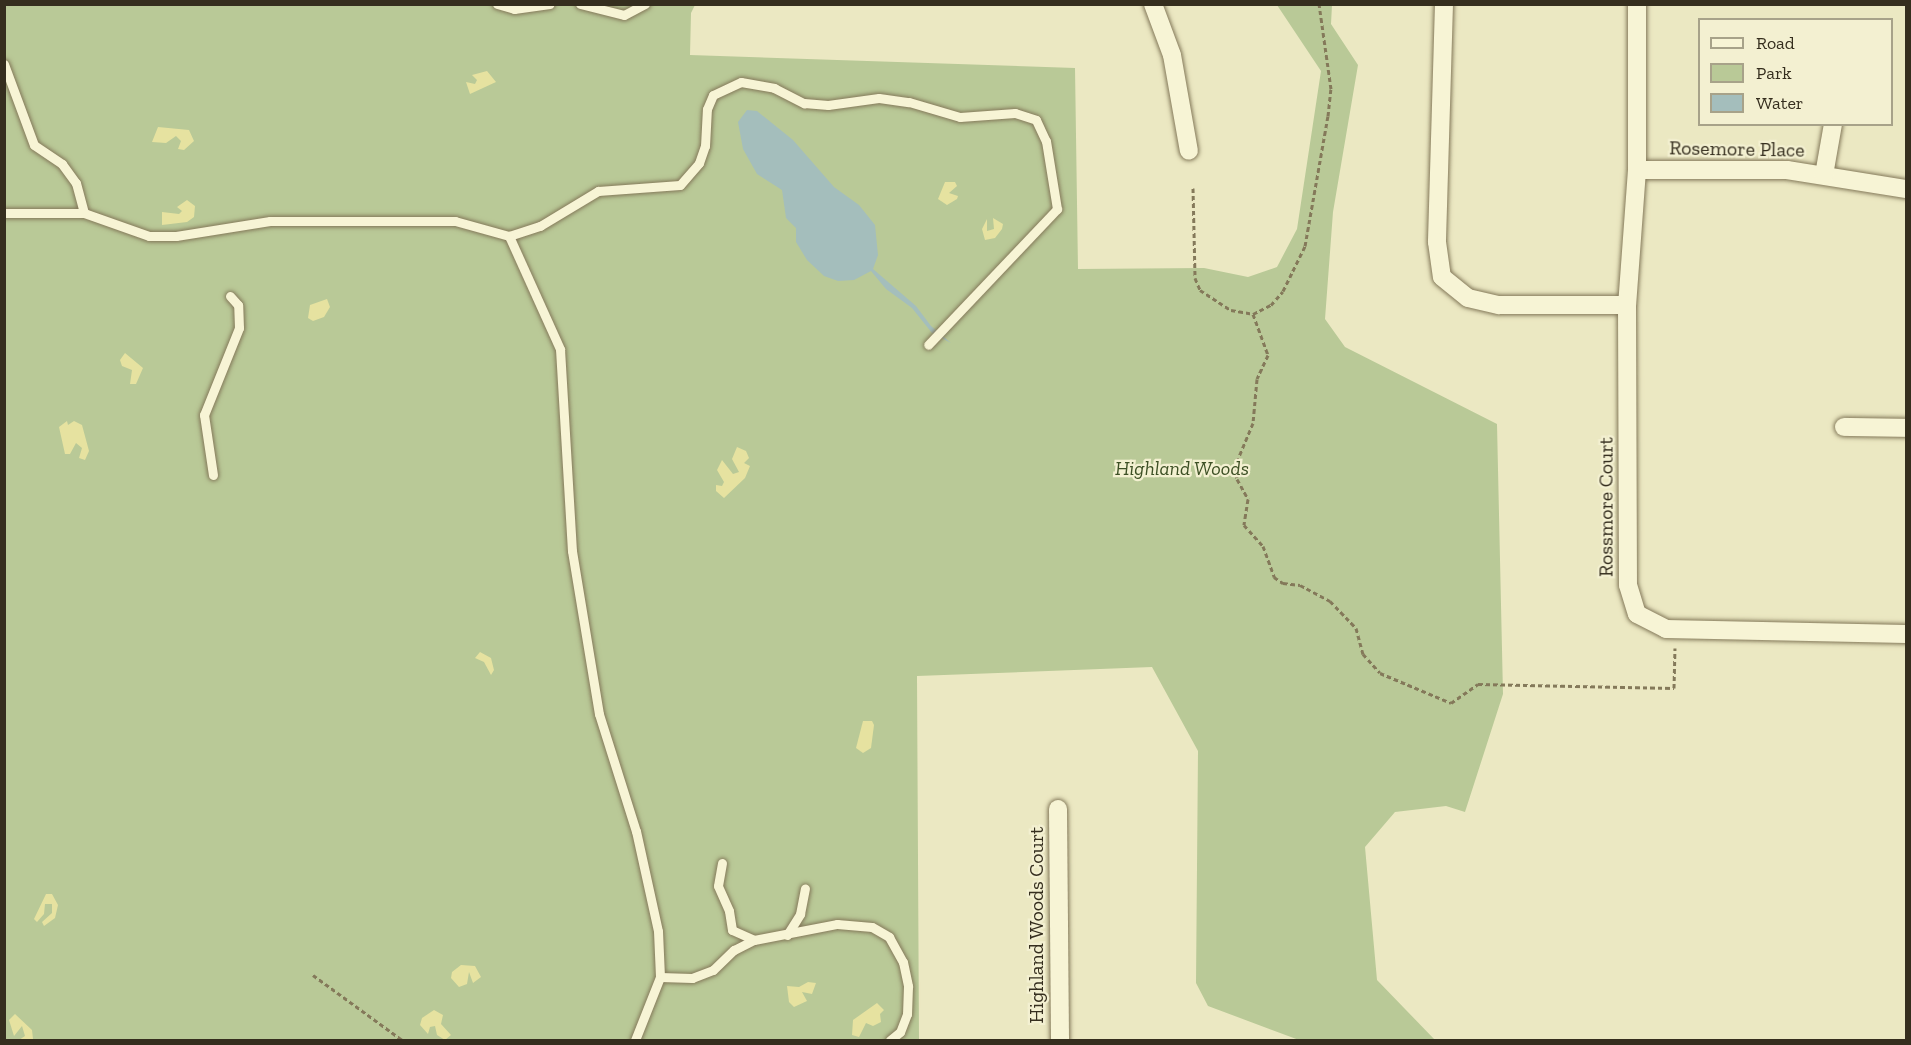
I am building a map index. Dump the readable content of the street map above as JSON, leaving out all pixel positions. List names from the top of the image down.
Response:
{
  "streets": {
    "street": ["Rosemore Place", "Rossmore Court", "Highland Woods Court"]
  },
  "crossings": [
    ["Rosemore Place", "Rossmore Court"]
  ],
  "parks": ["Highland Woods"],
  "legend": ["Road", "Park", "Water"]
}
